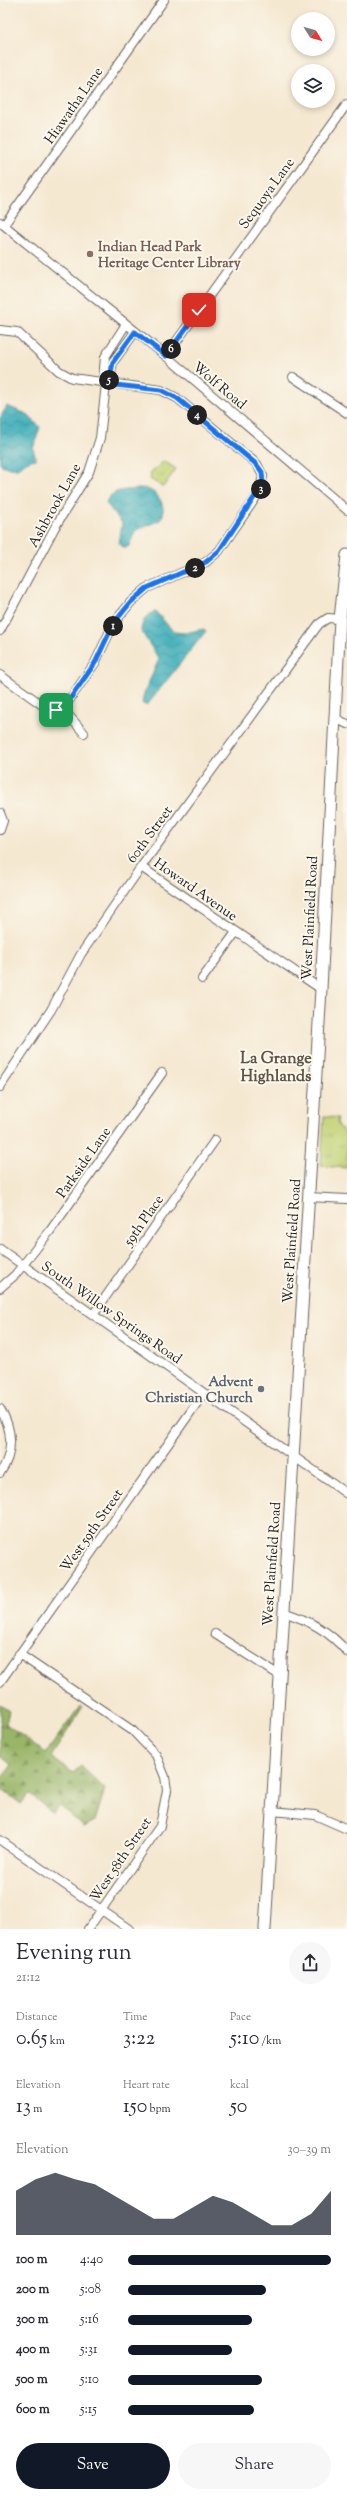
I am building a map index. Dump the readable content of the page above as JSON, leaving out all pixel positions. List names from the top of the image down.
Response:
{
  "streets": {
    "main road": ["West Plainfield Road"],
    "street": [
      "Hiawatha Lane",
      "Sequoya Lane",
      "Wolf Road",
      "Ashbrook Lane",
      "60th Street",
      "Howard Avenue",
      "Parkside Lane",
      "59th Place",
      "South Willow Springs Road",
      "West 59th Street",
      "West 58th Street"
    ]
  },
  "crossings": [
    ["Hiawatha Lane", "Wolf Road"],
    ["Sequoya Lane", "Wolf Road"],
    ["Wolf Road", "Ashbrook Lane"],
    ["60th Street", "Howard Avenue"],
    ["60th Street", "West Plainfield Road"],
    ["Howard Avenue", "West Plainfield Road"],
    ["West Plainfield Road", "South Willow Springs Road"],
    ["Parkside Lane", "South Willow Springs Road"],
    ["59th Place", "South Willow Springs Road"],
    ["South Willow Springs Road", "West 59th Street"],
    ["West 59th Street", "West 58th Street"]
  ],
  "districts": ["La Grange Highlands"],
  "places": ["Indian Head Park Heritage Center Library", "Advent Christian Church"],
  "north": "bottom right",
  "page": {
    "pins": [
      "6",
      "5",
      "4",
      "3",
      "2",
      "1"
    ],
    "heading": ["Evening run", "21:12"],
    "stats": [
      ["Distance", "0.65 km"],
      ["Time", "3:22"],
      ["Pace", "5:10 /km"],
      ["Elevation", "13 m"],
      ["Heart rate", "150 bpm"],
      ["kcal", "50"]
    ],
    "chart": ["Elevation", "30–39 m"],
    "list": [
      {
        "name": "100 m",
        "note": "4:40"
      },
      {
        "name": "200 m",
        "note": "5:08"
      },
      {
        "name": "300 m",
        "note": "5:16"
      },
      {
        "name": "400 m",
        "note": "5:31"
      },
      {
        "name": "500 m",
        "note": "5:10"
      },
      {
        "name": "600 m",
        "note": "5:15"
      }
    ],
    "buttons": ["Save", "Share"]
  }
}
